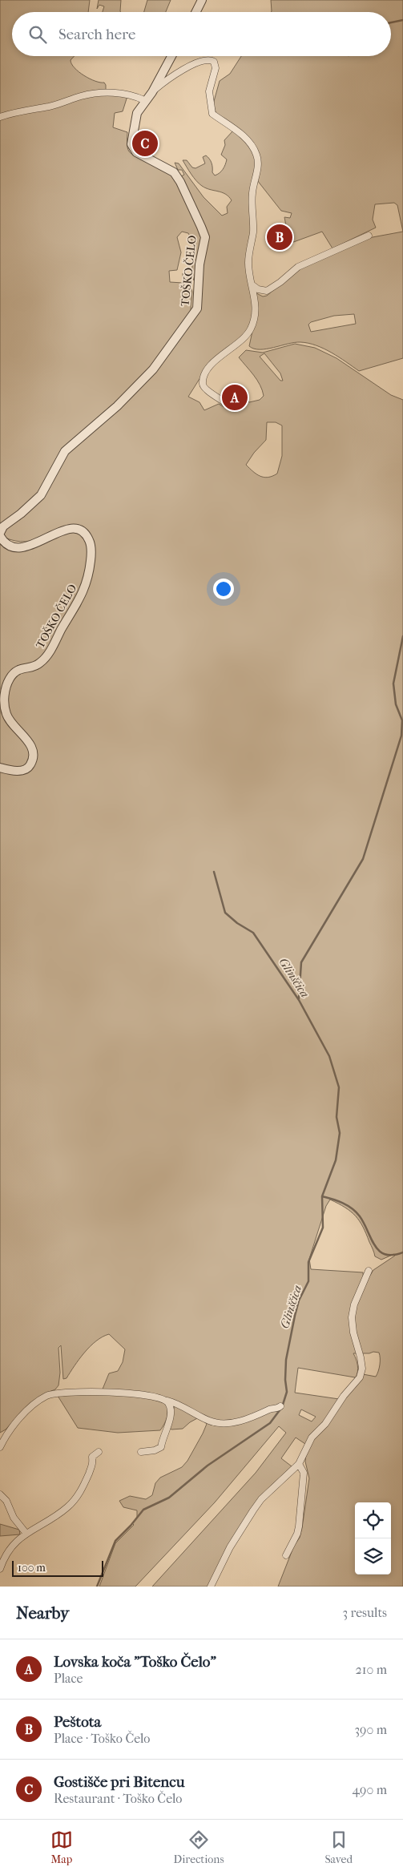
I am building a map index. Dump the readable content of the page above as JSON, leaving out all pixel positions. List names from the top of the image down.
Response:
{
  "streets": {
    "street": ["TOŠKO ČELO"]
  },
  "water": ["Glinščica"],
  "scale_bar": "100 m",
  "page": {
    "search": "Search here",
    "pins": ["C", "B", "A"],
    "scale": "100 m",
    "heading": ["Nearby", "3 results"],
    "list": [
      {
        "mark": "A",
        "name": "Lovska koča \"Toško Čelo\"",
        "note": "Place",
        "value": "210 m"
      },
      {
        "mark": "B",
        "name": "Peštota",
        "note": "Place · Toško Čelo",
        "value": "390 m"
      },
      {
        "mark": "C",
        "name": "Gostišče pri Bitencu",
        "note": "Restaurant · Toško Čelo",
        "value": "490 m"
      }
    ],
    "nav": ["Map", "Directions", "Saved"]
  }
}
